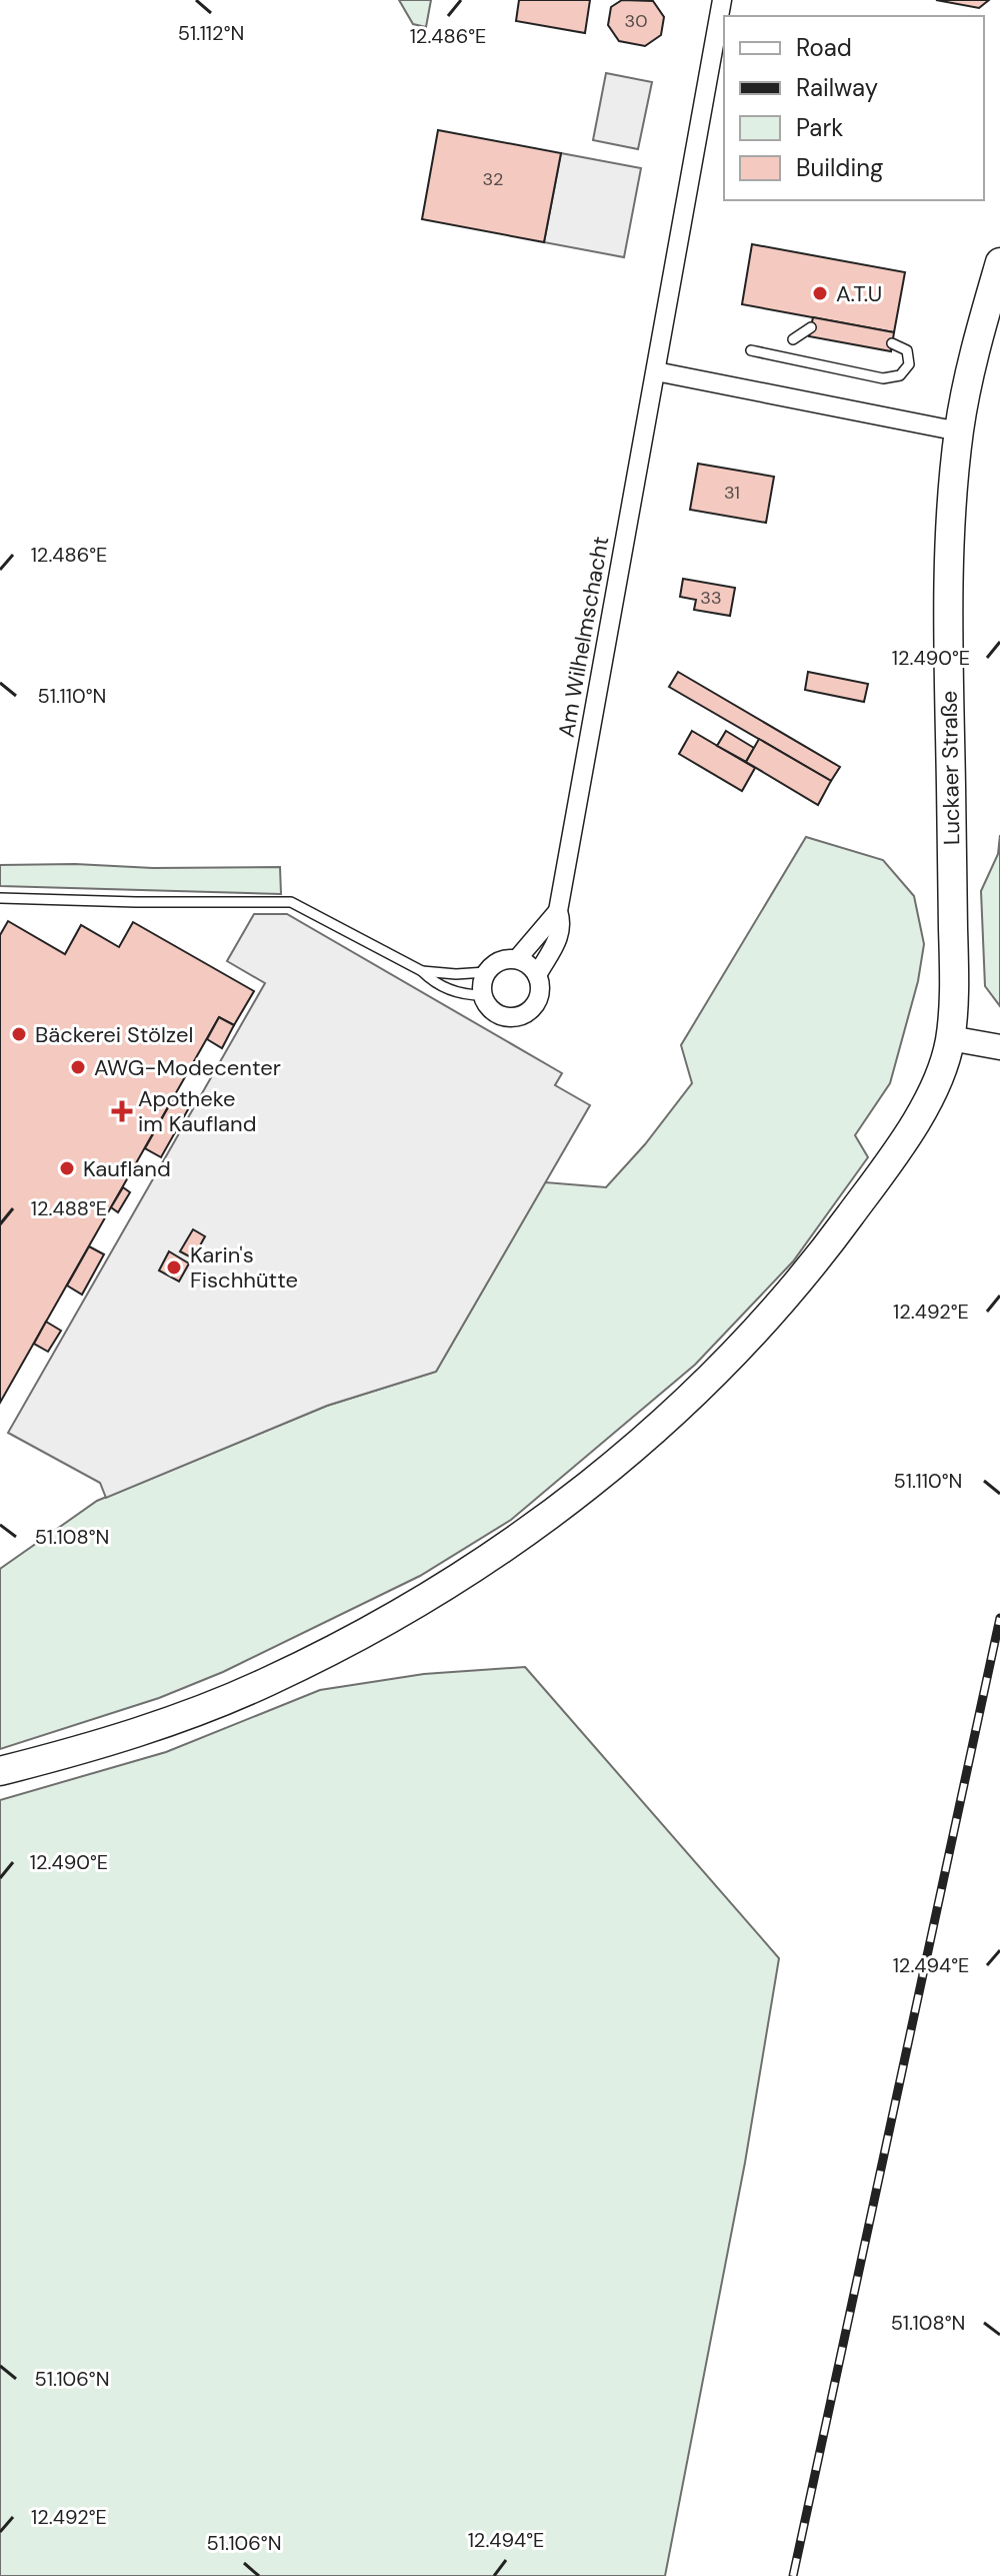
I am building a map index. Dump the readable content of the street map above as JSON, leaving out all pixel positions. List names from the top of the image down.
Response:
{
  "streets": {
    "main road": ["Luckaer Straße"],
    "street": ["Am Wilhelmschacht"]
  },
  "places": {
    "other": [
      "A.T.U",
      "Bäckerei Stölzel",
      "AWG-Modecenter",
      "Kaufland",
      "Karin's Fischhütte"
    ],
    "health": ["Apotheke im Kaufland"]
  },
  "house_numbers": [
    "30",
    "32",
    "31",
    "33"
  ],
  "legend": [
    "Road",
    "Railway",
    "Park",
    "Building"
  ],
  "coordinates": [
    "51.112°N",
    "12.486°E",
    "12.490°E",
    "51.110°N",
    "12.488°E",
    "12.492°E",
    "51.108°N",
    "12.494°E",
    "51.106°N"
  ]
}
